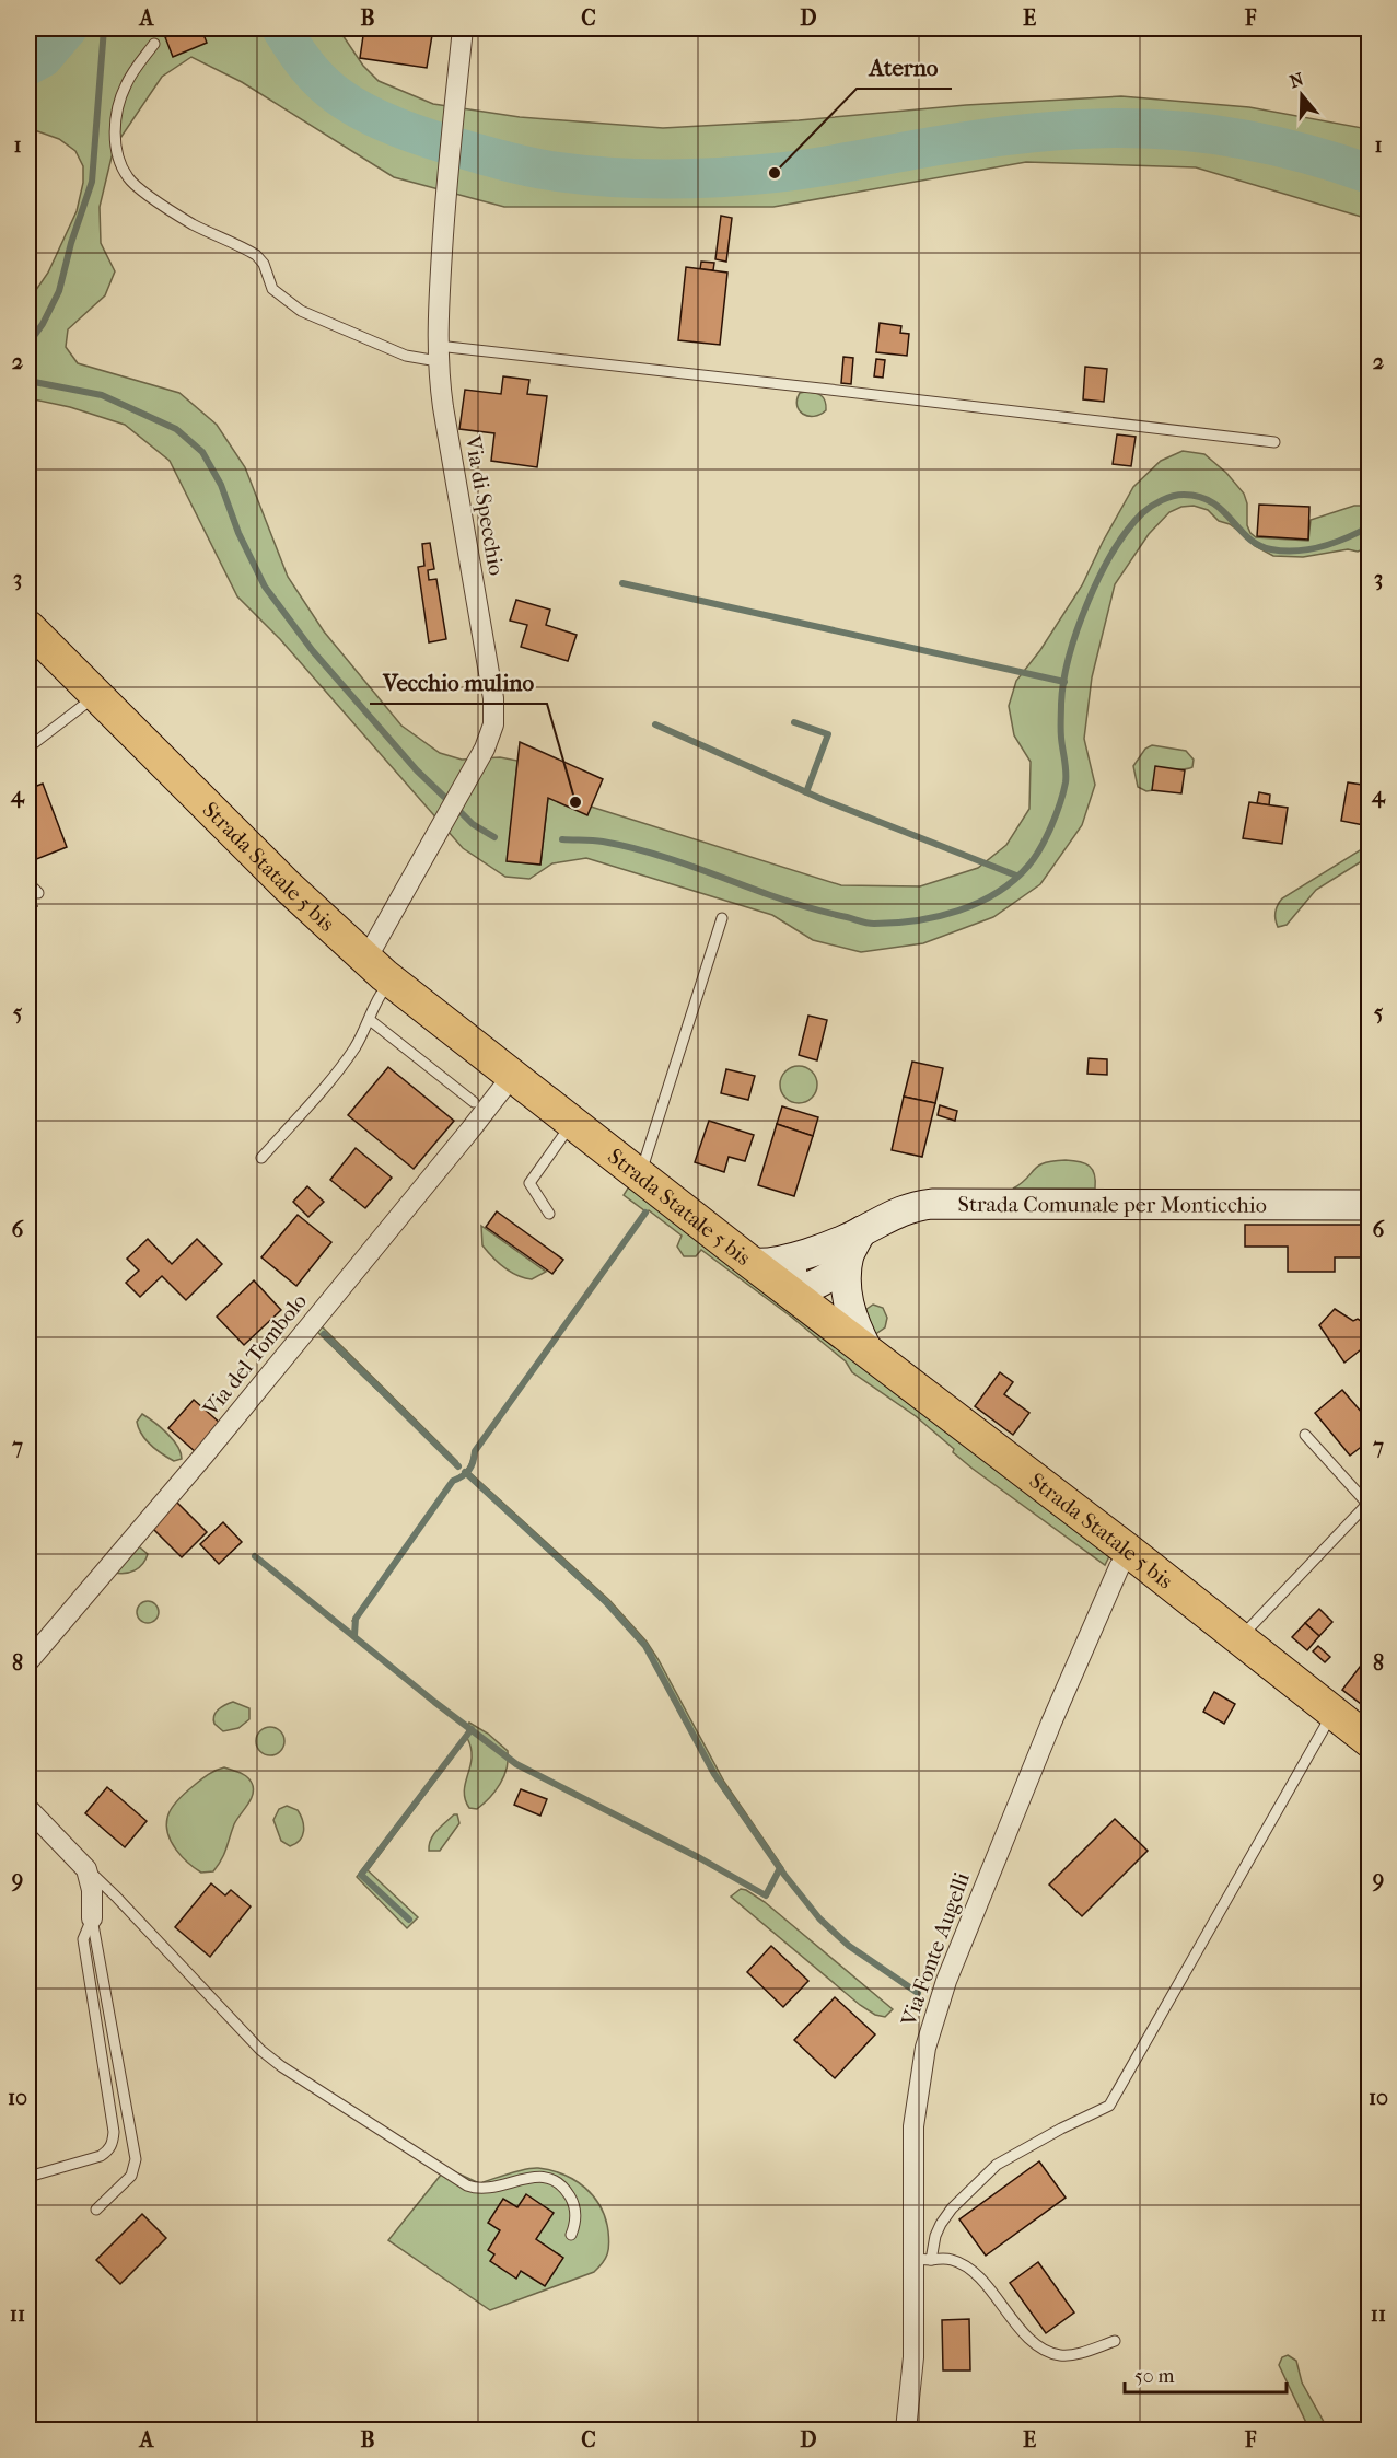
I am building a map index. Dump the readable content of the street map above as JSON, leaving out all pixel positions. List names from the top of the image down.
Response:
{
  "streets": {
    "main road": ["Strada Statale 5 bis", "Strada Comunale per Monticchio"],
    "street": ["Via di Specchio", "Via del Tombolo", "Via Fonte Augelli"]
  },
  "crossings": [
    ["Via di Specchio", "Strada Statale 5 bis"],
    ["Strada Statale 5 bis", "Strada Comunale per Monticchio"],
    ["Strada Statale 5 bis", "Via del Tombolo"],
    ["Strada Statale 5 bis", "Via Fonte Augelli"]
  ],
  "places": ["Aterno", "Vecchio mulino"],
  "scale_bar": "50 m",
  "north": "top",
  "grid": {
    "columns": [
      "A",
      "B",
      "C",
      "D",
      "E",
      "F"
    ],
    "rows": [
      "1",
      "2",
      "3",
      "4",
      "5",
      "6",
      "7",
      "8",
      "9",
      "10",
      "11"
    ]
  }
}
